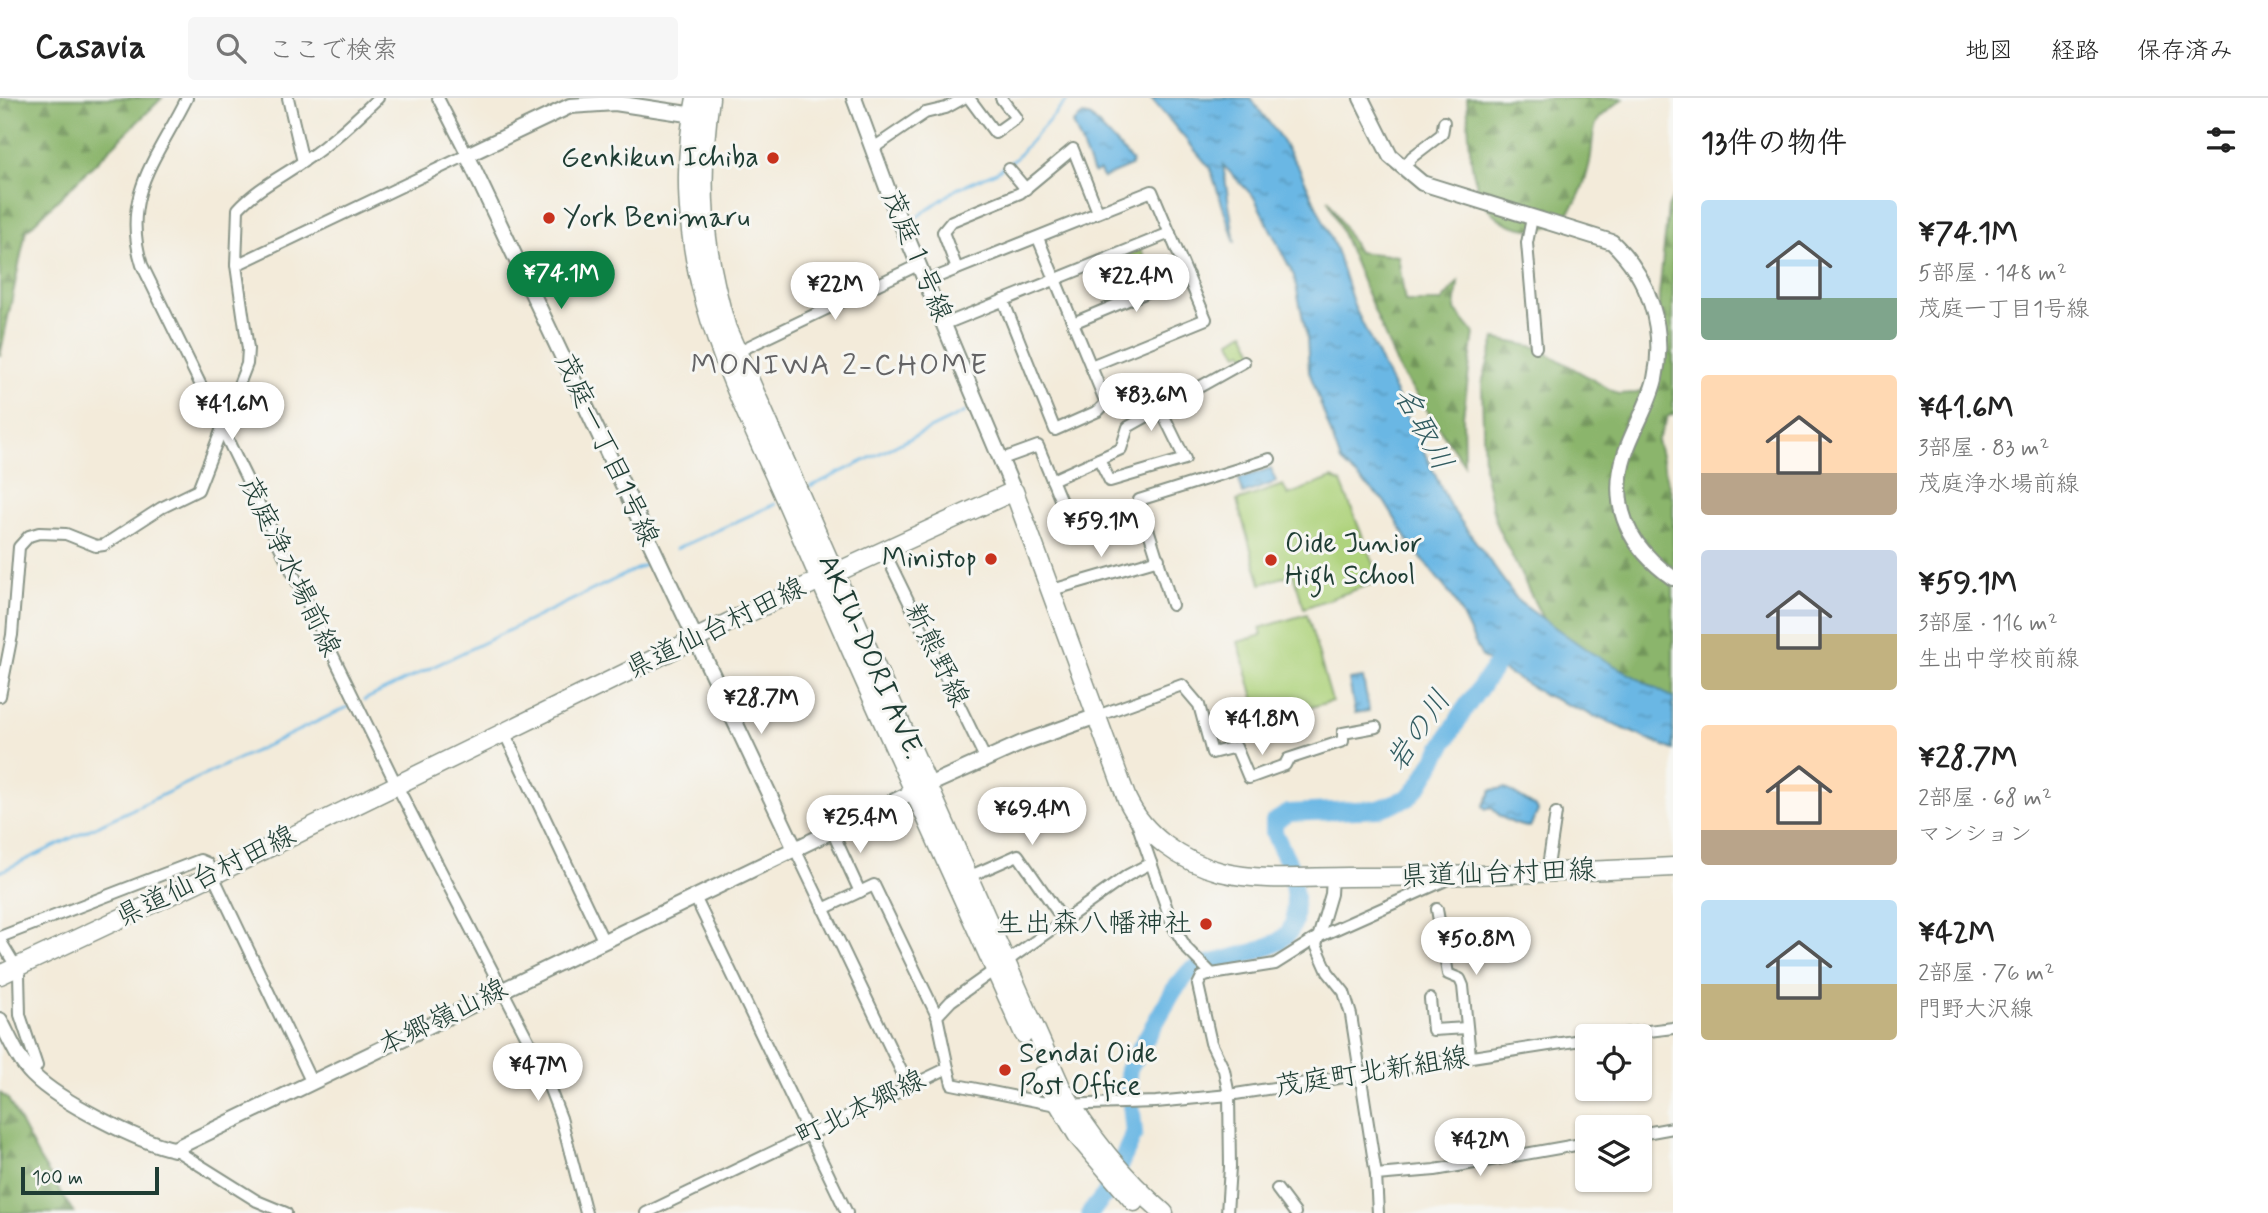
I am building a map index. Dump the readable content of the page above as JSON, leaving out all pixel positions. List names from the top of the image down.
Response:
{
  "streets": {
    "main road": ["県道仙台村田線", "AKIU-DORI AVE."],
    "street": [
      "茂庭１号線",
      "茂庭一丁目1号線",
      "茂庭浄水場前線",
      "新熊野線",
      "本郷嶺山線",
      "茂庭町北新組線",
      "町北本郷線"
    ]
  },
  "crossings": [
    ["茂庭１号線", "県道仙台村田線"],
    ["茂庭一丁目1号線", "県道仙台村田線"],
    ["茂庭一丁目1号線", "本郷嶺山線"],
    ["茂庭浄水場前線", "県道仙台村田線"],
    ["茂庭浄水場前線", "本郷嶺山線"],
    ["県道仙台村田線", "新熊野線"],
    ["県道仙台村田線", "AKIU-DORI AVE."],
    ["新熊野線", "本郷嶺山線"],
    ["AKIU-DORI AVE.", "本郷嶺山線"],
    ["AKIU-DORI AVE.", "茂庭町北新組線"],
    ["茂庭町北新組線", "町北本郷線"]
  ],
  "districts": ["MONIWA 2-CHOME"],
  "water": ["名取川", "岩の川"],
  "places": [
    "Genkikun Ichiba",
    "York Benimaru",
    "Ministop",
    "Oide Junior High School",
    "生出森八幡神社",
    "Sendai Oide Post Office"
  ],
  "scale_bar": "100 m",
  "page": {
    "header": "Casavia",
    "search": "ここで検索",
    "nav": ["地図", "経路", "保存済み"],
    "heading": "13件の物件",
    "list": [
      {
        "name": "¥74.1M",
        "note": "5部屋 · 148 m² · 茂庭一丁目1号線"
      },
      {
        "name": "¥41.6M",
        "note": "3部屋 · 83 m² · 茂庭浄水場前線"
      },
      {
        "name": "¥59.1M",
        "note": "3部屋 · 116 m² · 生出中学校前線"
      },
      {
        "name": "¥28.7M",
        "note": "2部屋 · 68 m² · マンション"
      },
      {
        "name": "¥42M",
        "note": "2部屋 · 76 m² · 門野大沢線"
      }
    ],
    "price": [
      "¥74.1M",
      "¥22.4M",
      "¥22M",
      "¥83.6M",
      "¥41.6M",
      "¥59.1M",
      "¥28.7M",
      "¥41.8M",
      "¥69.4M",
      "¥25.4M",
      "¥50.8M",
      "¥47M",
      "¥42M"
    ],
    "scale": "100 m"
  }
}
